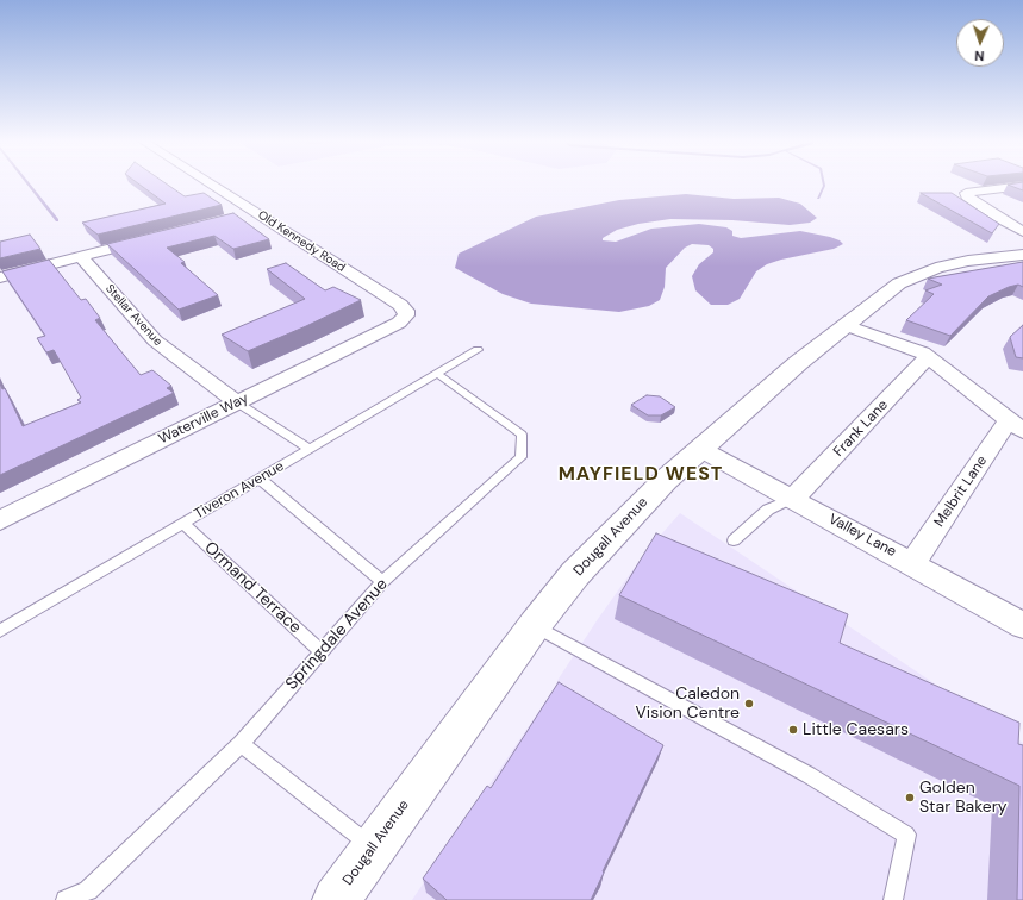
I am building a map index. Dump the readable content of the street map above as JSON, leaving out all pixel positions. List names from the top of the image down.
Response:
{
  "streets": {
    "street": [
      "Old Kennedy Road",
      "Stellar Avenue",
      "Waterville Way",
      "Frank Lane",
      "Melbrit Lane",
      "Valley Lane",
      "Dougall Avenue"
    ],
    "lane": ["Tiveron Avenue", "Ormand Terrace", "Springdale Avenue"]
  },
  "crossings": [
    ["Old Kennedy Road", "Waterville Way"],
    ["Stellar Avenue", "Waterville Way"],
    ["Frank Lane", "Valley Lane"],
    ["Tiveron Avenue", "Ormand Terrace"],
    ["Tiveron Avenue", "Springdale Avenue"],
    ["Melbrit Lane", "Valley Lane"],
    ["Valley Lane", "Dougall Avenue"],
    ["Ormand Terrace", "Springdale Avenue"]
  ],
  "districts": ["MAYFIELD WEST"],
  "places": ["Caledon Vision Centre", "Little Caesars", "Golden Star Bakery"],
  "north": "bottom"
}
